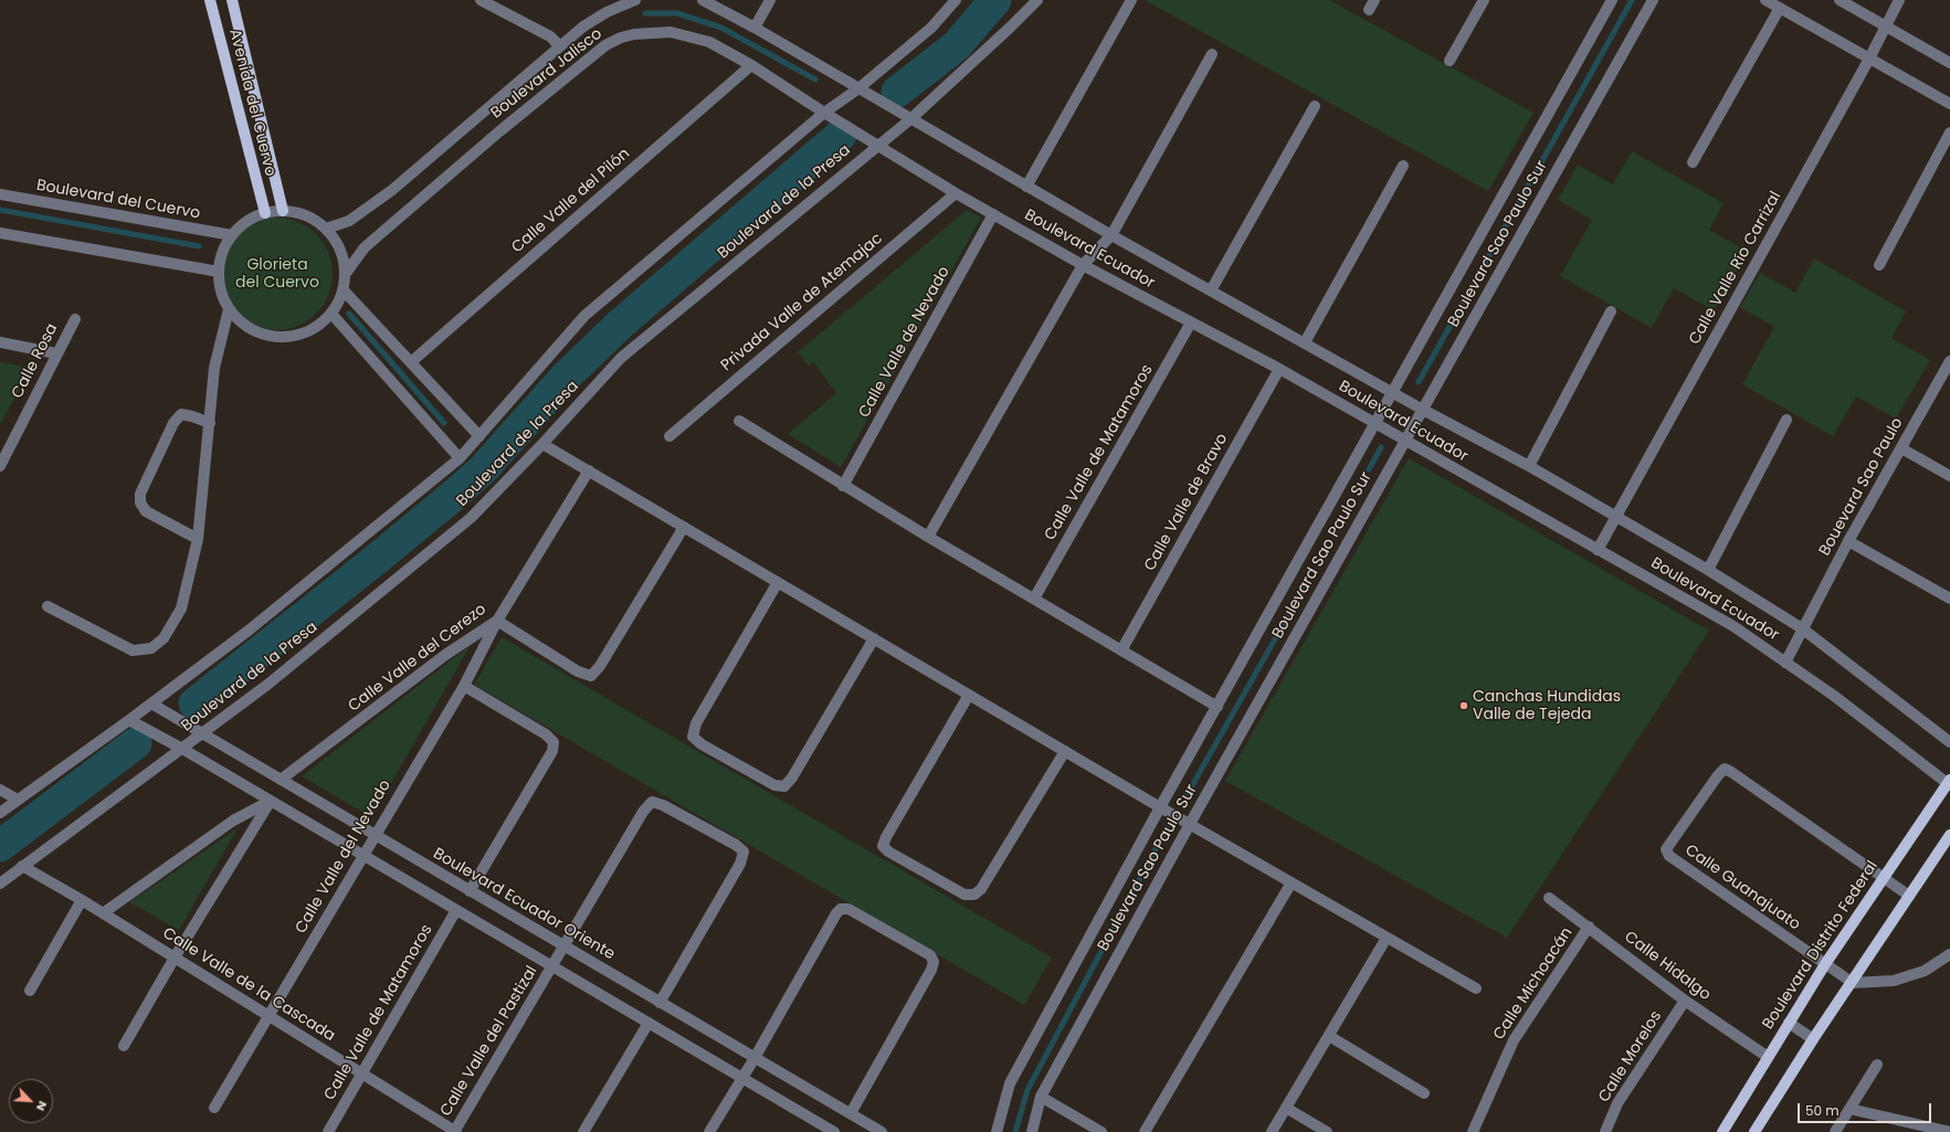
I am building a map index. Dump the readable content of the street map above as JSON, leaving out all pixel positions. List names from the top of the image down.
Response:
{
  "streets": {
    "main road": ["Avenida del Cuervo", "Boulevard Distrito Federal"],
    "street": [
      "Boulevard Jalisco",
      "Boulevard del Cuervo",
      "Calle Valle del Pilón",
      "Boulevard de la Presa",
      "Boulevard Sao Paulo Sur",
      "Boulevard Ecuador",
      "Calle Valle Río Carrizal",
      "Privada Valle de Atemajac",
      "Calle Valle de Nevado",
      "Calle Rosa",
      "Calle Valle de Matamoros",
      "Bouevard Sao Paulo",
      "Calle Valle de Bravo",
      "Calle Valle del Cerezo",
      "Calle Valle del Nevado",
      "Calle Guanajuato",
      "Boulevard Ecuador Oriente",
      "Calle Hidalgo",
      "Calle Michoacán",
      "Calle Valle de la Cascada",
      "Calle Valle del Pastizal",
      "Calle Morelos"
    ]
  },
  "crossings": [
    ["Boulevard Jalisco", "Avenida del Cuervo"],
    ["Boulevard Jalisco", "Boulevard del Cuervo"],
    ["Boulevard Jalisco", "Calle Valle del Pilón"],
    ["Boulevard Jalisco", "Boulevard de la Presa"],
    ["Boulevard Jalisco", "Boulevard Ecuador"],
    ["Avenida del Cuervo", "Boulevard del Cuervo"],
    ["Boulevard de la Presa", "Boulevard Ecuador"],
    ["Boulevard de la Presa", "Boulevard Ecuador Oriente"],
    ["Boulevard de la Presa", "Calle Valle de la Cascada"],
    ["Boulevard Sao Paulo Sur", "Boulevard Ecuador"],
    ["Boulevard Ecuador", "Calle Valle Río Carrizal"],
    ["Boulevard Ecuador", "Privada Valle de Atemajac"],
    ["Boulevard Ecuador", "Calle Valle de Nevado"],
    ["Boulevard Ecuador", "Calle Valle de Matamoros"],
    ["Boulevard Ecuador", "Bouevard Sao Paulo"],
    ["Boulevard Ecuador", "Calle Valle de Bravo"],
    ["Boulevard Ecuador", "Boulevard Distrito Federal"],
    ["Calle Valle de Matamoros", "Calle Valle de la Cascada"],
    ["Calle Valle del Cerezo", "Calle Valle del Nevado"],
    ["Calle Valle del Cerezo", "Boulevard Ecuador Oriente"],
    ["Calle Valle del Nevado", "Boulevard Ecuador Oriente"],
    ["Calle Valle del Nevado", "Calle Valle de la Cascada"],
    ["Calle Guanajuato", "Boulevard Distrito Federal"],
    ["Boulevard Ecuador Oriente", "Calle Valle del Pastizal"],
    ["Boulevard Distrito Federal", "Calle Hidalgo"],
    ["Calle Hidalgo", "Calle Michoacán"],
    ["Calle Hidalgo", "Calle Morelos"],
    ["Calle Valle de la Cascada", "Calle Valle del Pastizal"]
  ],
  "parks": ["Glorieta del Cuervo"],
  "places": ["Canchas Hundidas Valle de Tejeda"],
  "scale_bar": "50 m",
  "north": "bottom right"
}
